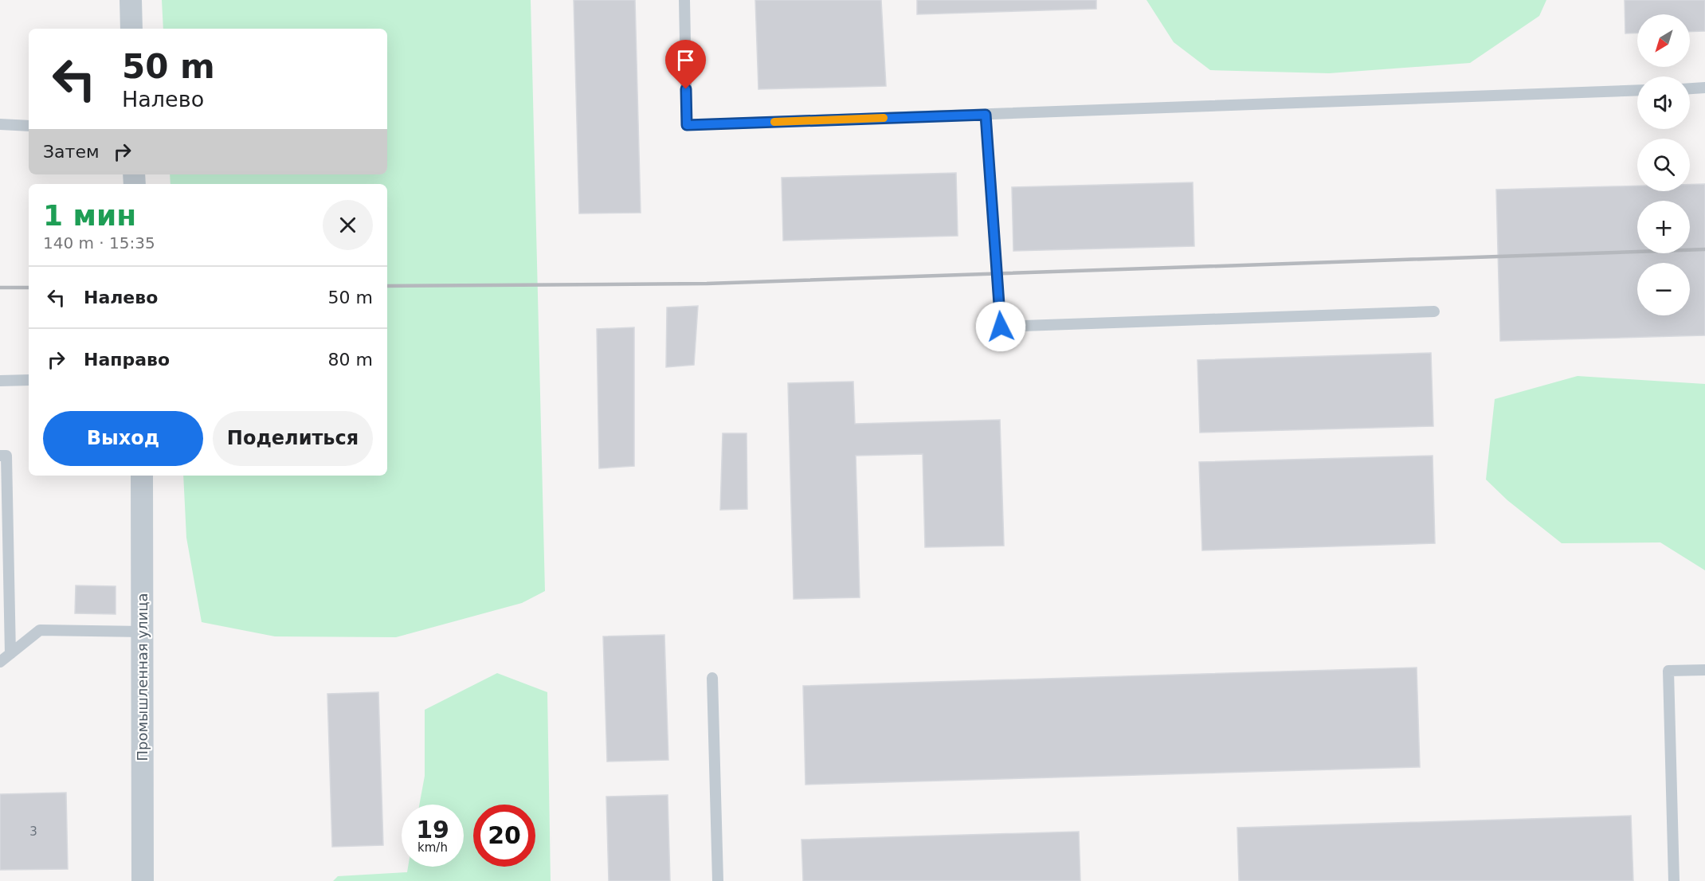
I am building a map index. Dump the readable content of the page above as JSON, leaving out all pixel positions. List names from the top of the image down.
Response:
{
  "streets": {
    "street": ["Промышленная улица"]
  },
  "house_numbers": ["3"],
  "north": "bottom left",
  "page": {
    "map_buttons": ["+", "−"],
    "turn": ["50 m", "Налево"],
    "then": "Затем",
    "heading": ["1 мин", "140 m · 15:35"],
    "list": [
      {
        "name": "Налево",
        "value": "50 m"
      },
      {
        "name": "Направо",
        "value": "80 m"
      }
    ],
    "buttons": ["Выход", "Поделиться"],
    "speed": "19 km/h",
    "limit": "20"
  }
}
